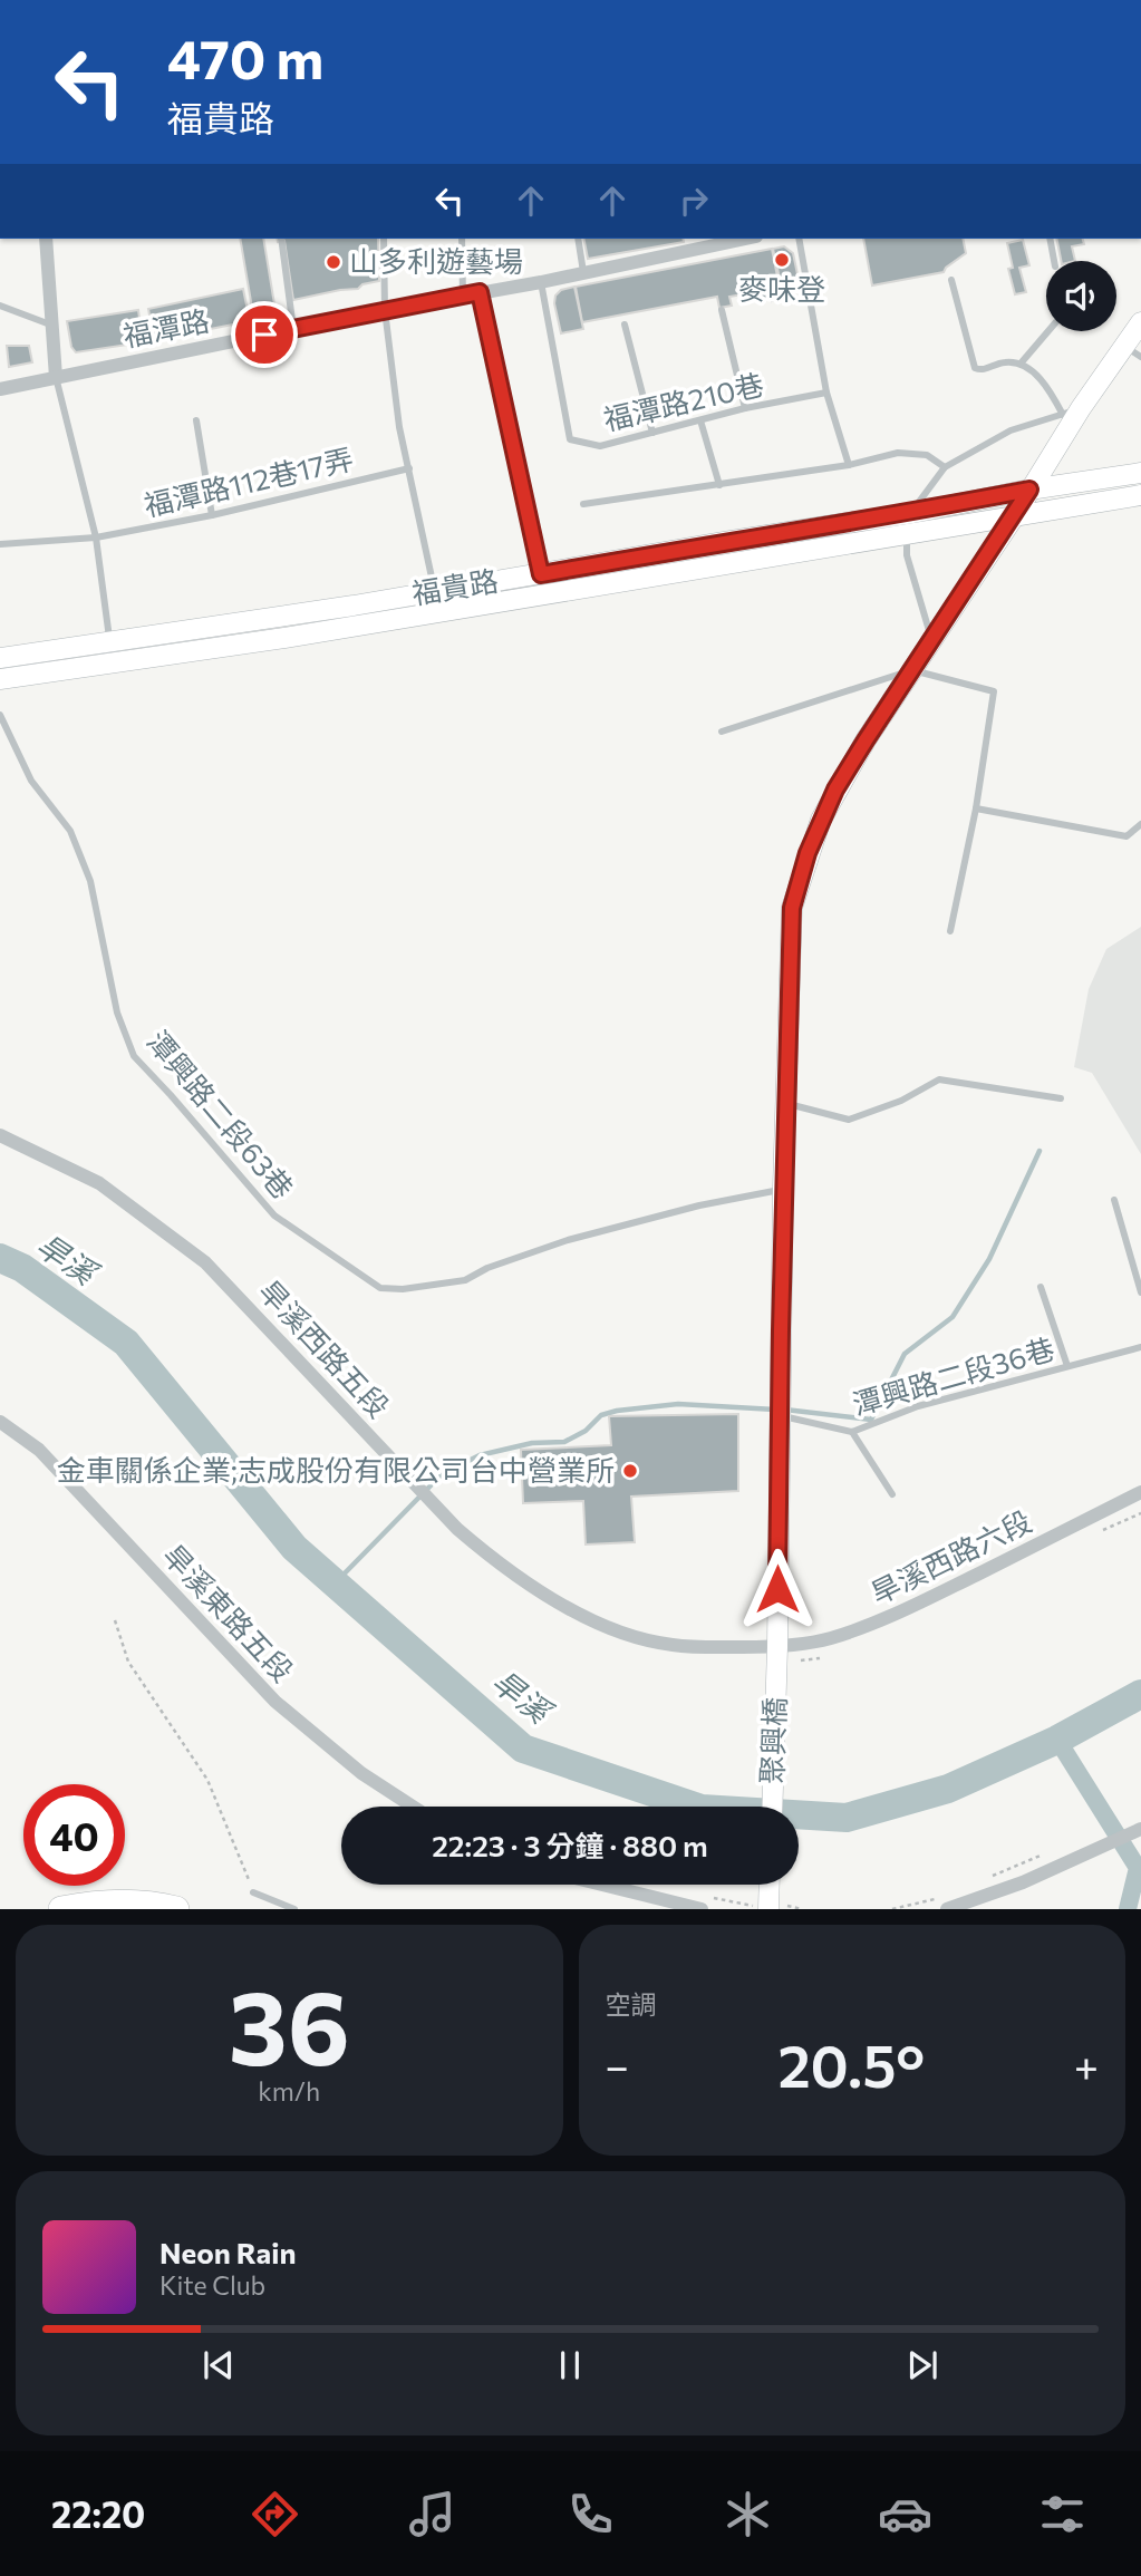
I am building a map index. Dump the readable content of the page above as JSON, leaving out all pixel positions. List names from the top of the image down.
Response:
{
  "streets": {
    "street": [
      "福潭路",
      "福貴路",
      "旱溪西路五段",
      "旱溪西路六段",
      "旱溪東路五段",
      "聚興橋"
    ],
    "lane": [
      "福潭路210巷",
      "福潭路112巷17弄",
      "潭興路二段63巷",
      "潭興路二段36巷"
    ]
  },
  "crossings": [
    ["福潭路", "福潭路210巷"],
    ["福貴路", "聚興橋"],
    ["潭興路二段63巷", "聚興橋"],
    ["旱溪西路五段", "旱溪西路六段"],
    ["旱溪西路五段", "聚興橋"],
    ["潭興路二段36巷", "聚興橋"],
    ["旱溪西路六段", "聚興橋"]
  ],
  "water": ["旱溪"],
  "places": ["麥味登", "山多利遊藝場", "金車關係企業;志成股份有限公司台中營業所"],
  "page": {
    "turn": ["470 m", "福貴路"],
    "limit": "40",
    "trip": "22:23 · 3 分鐘 · 880 m",
    "tile": [
      ["36", "km/h"],
      "空調"
    ],
    "heat": ["−", "20.5°", "+"],
    "song": ["Neon Rain", "Kite Club"],
    "tabs": "22:20"
  }
}
